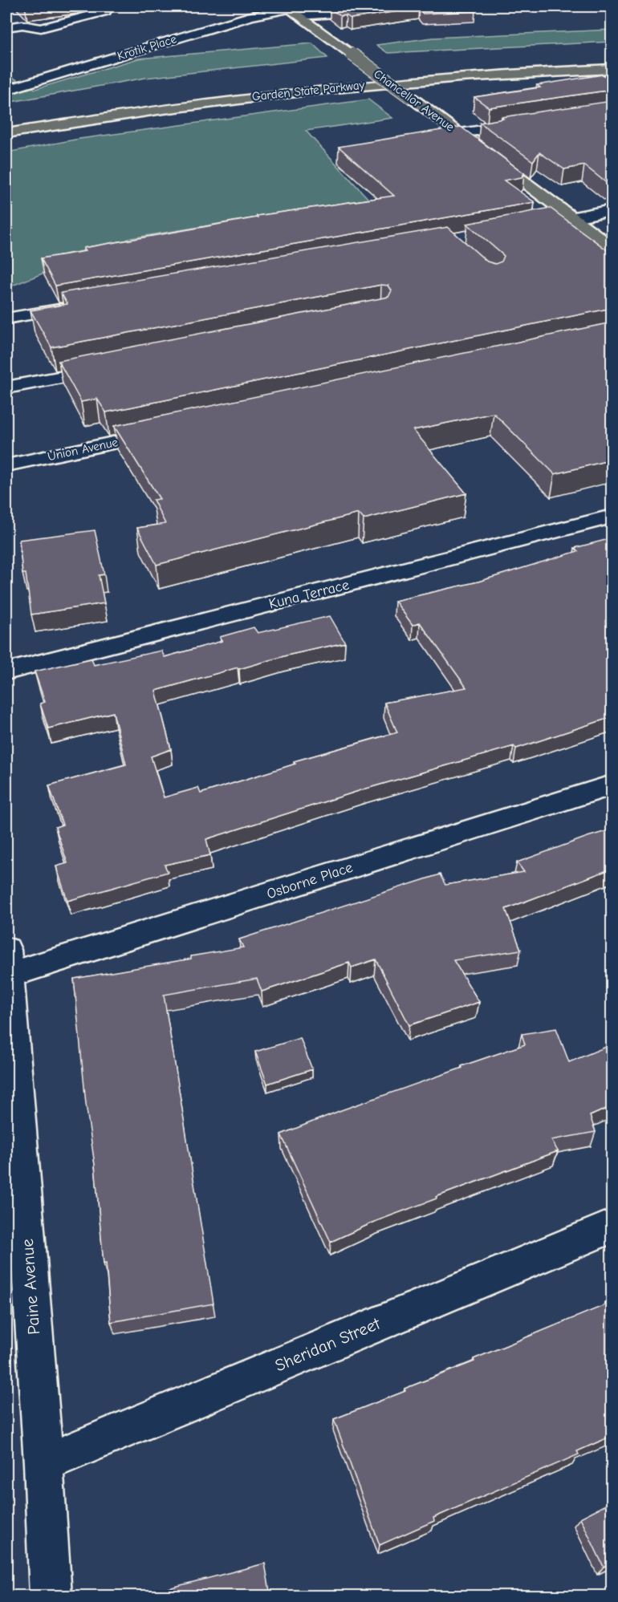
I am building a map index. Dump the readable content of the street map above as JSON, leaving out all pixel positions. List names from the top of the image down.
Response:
{
  "streets": {
    "main road": ["Garden State Parkway", "Chancellor Avenue"],
    "street": [
      "Krotik Place",
      "Union Avenue",
      "Kuna Terrace",
      "Osborne Place",
      "Paine Avenue",
      "Sheridan Street"
    ]
  },
  "crossings": [
    ["Krotik Place", "Chancellor Avenue"],
    ["Osborne Place", "Paine Avenue"],
    ["Paine Avenue", "Sheridan Street"]
  ]
}
